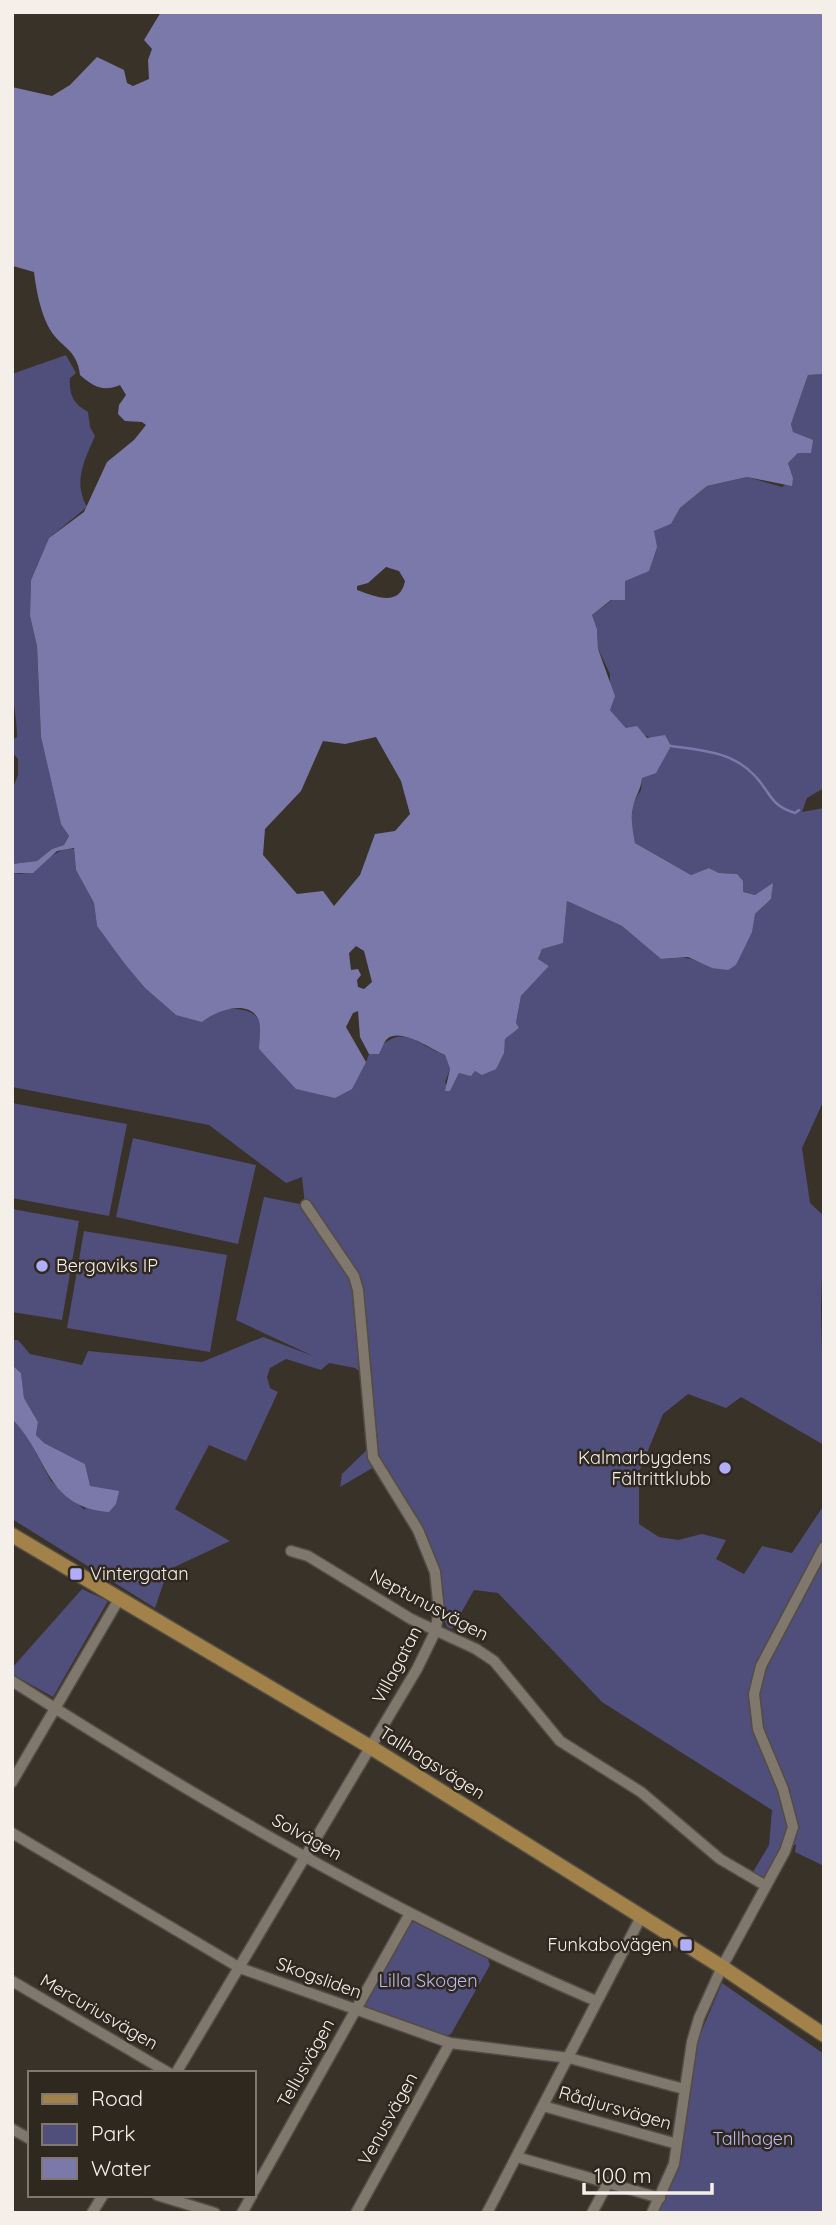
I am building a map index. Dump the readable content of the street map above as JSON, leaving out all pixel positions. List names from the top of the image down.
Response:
{
  "streets": {
    "main road": ["Tallhagsvägen"],
    "street": [
      "Neptunusvägen",
      "Villagatan",
      "Solvägen",
      "Skogsliden",
      "Mercuriusvägen",
      "Tellusvägen",
      "Rådjursvägen",
      "Venusvägen"
    ]
  },
  "crossings": [
    ["Neptunusvägen", "Villagatan"],
    ["Villagatan", "Tallhagsvägen"],
    ["Villagatan", "Solvägen"],
    ["Villagatan", "Skogsliden"],
    ["Solvägen", "Tellusvägen"],
    ["Skogsliden", "Tellusvägen"],
    ["Skogsliden", "Venusvägen"]
  ],
  "parks": ["Lilla Skogen", "Tallhagen"],
  "places": {
    "other": ["Bergaviks IP", "Kalmarbygdens Fältrittklubb"],
    "transit": ["Vintergatan", "Funkabovägen"]
  },
  "legend": ["Road", "Park", "Water"],
  "scale_bar": "100 m"
}
